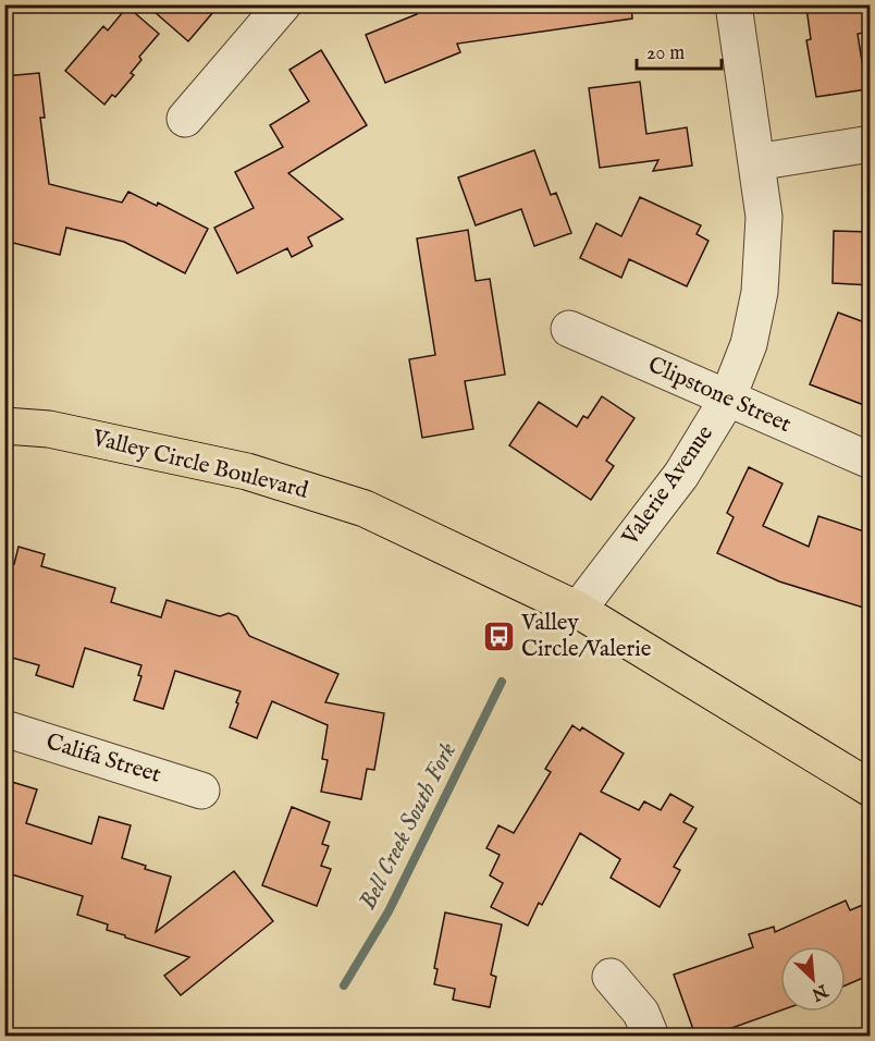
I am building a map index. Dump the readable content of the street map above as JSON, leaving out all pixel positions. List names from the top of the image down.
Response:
{
  "streets": {
    "main road": ["Valley Circle Boulevard"],
    "street": ["Clipstone Street", "Valerie Avenue", "Califa Street"]
  },
  "crossings": [
    ["Clipstone Street", "Valerie Avenue"],
    ["Valley Circle Boulevard", "Valerie Avenue"]
  ],
  "water": ["Bell Creek South Fork"],
  "places": {
    "bus stop": ["Valley Circle/Valerie"]
  },
  "scale_bar": "20 m",
  "north": "bottom right"
}
